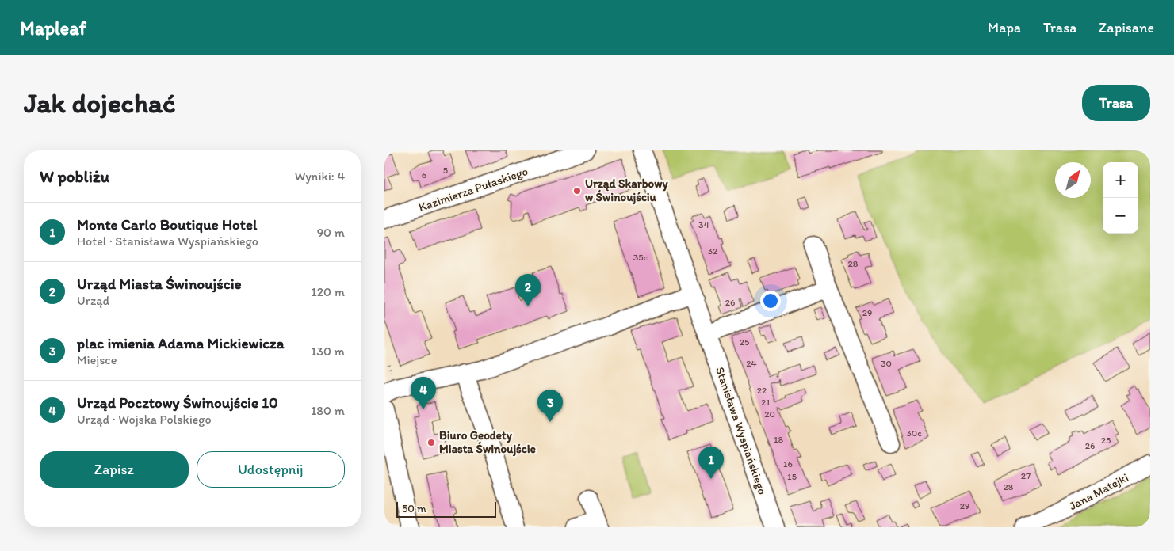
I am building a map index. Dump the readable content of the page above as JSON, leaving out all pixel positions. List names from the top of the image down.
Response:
{
  "streets": {
    "street": ["Kazimierza Pułaskiego", "Stanisława Wyspiańskiego", "Jana Matejki"]
  },
  "places": ["Urząd Skarbowy w Świnoujściu", "Biuro Geodety Miasta Świnoujście"],
  "house_numbers": [
    "5",
    "6",
    "34",
    "32",
    "35c",
    "28",
    "26",
    "29",
    "25",
    "24",
    "30",
    "22",
    "21",
    "20",
    "30c",
    "18",
    "25",
    "26",
    "16",
    "27",
    "15",
    "28",
    "29"
  ],
  "scale_bar": "50 m",
  "north": "top right",
  "page": {
    "header": "Mapleaf",
    "nav": ["Mapa", "Trasa", "Zapisane"],
    "buttons": [
      "Trasa",
      ["Zapisz", "Udostępnij"]
    ],
    "title": "Jak dojechać",
    "heading": ["W pobliżu", "Wyniki: 4"],
    "map_buttons": ["+", "−"],
    "list": [
      {
        "mark": "1",
        "name": "Monte Carlo Boutique Hotel",
        "note": "Hotel · Stanisława Wyspiańskiego",
        "value": "90 m"
      },
      {
        "mark": "2",
        "name": "Urząd Miasta Świnoujście",
        "note": "Urząd",
        "value": "120 m"
      },
      {
        "mark": "3",
        "name": "plac imienia Adama Mickiewicza",
        "note": "Miejsce",
        "value": "130 m"
      },
      {
        "mark": "4",
        "name": "Urząd Pocztowy Świnoujście 10",
        "note": "Urząd · Wojska Polskiego",
        "value": "180 m"
      }
    ],
    "pins": [
      "2",
      "4",
      "3",
      "1"
    ],
    "scale": "50 m"
  }
}
